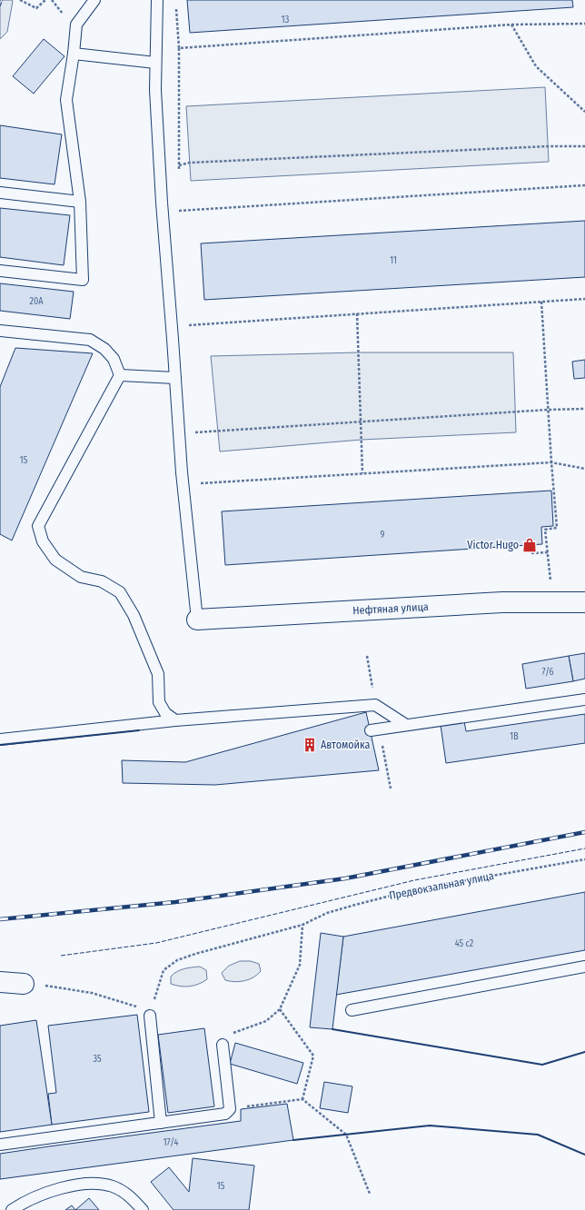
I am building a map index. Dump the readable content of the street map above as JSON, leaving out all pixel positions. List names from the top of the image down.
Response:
{
  "streets": {
    "street": ["Нефтяная улица"],
    "path": ["Предвокзальная улица"]
  },
  "places": {
    "shop": ["Victor Hugo"],
    "building": ["Автомойка"]
  },
  "house_numbers": [
    "13",
    "11",
    "20А",
    "15",
    "9",
    "7/6",
    "1В",
    "45 с2",
    "35",
    "17/4",
    "15"
  ]
}
